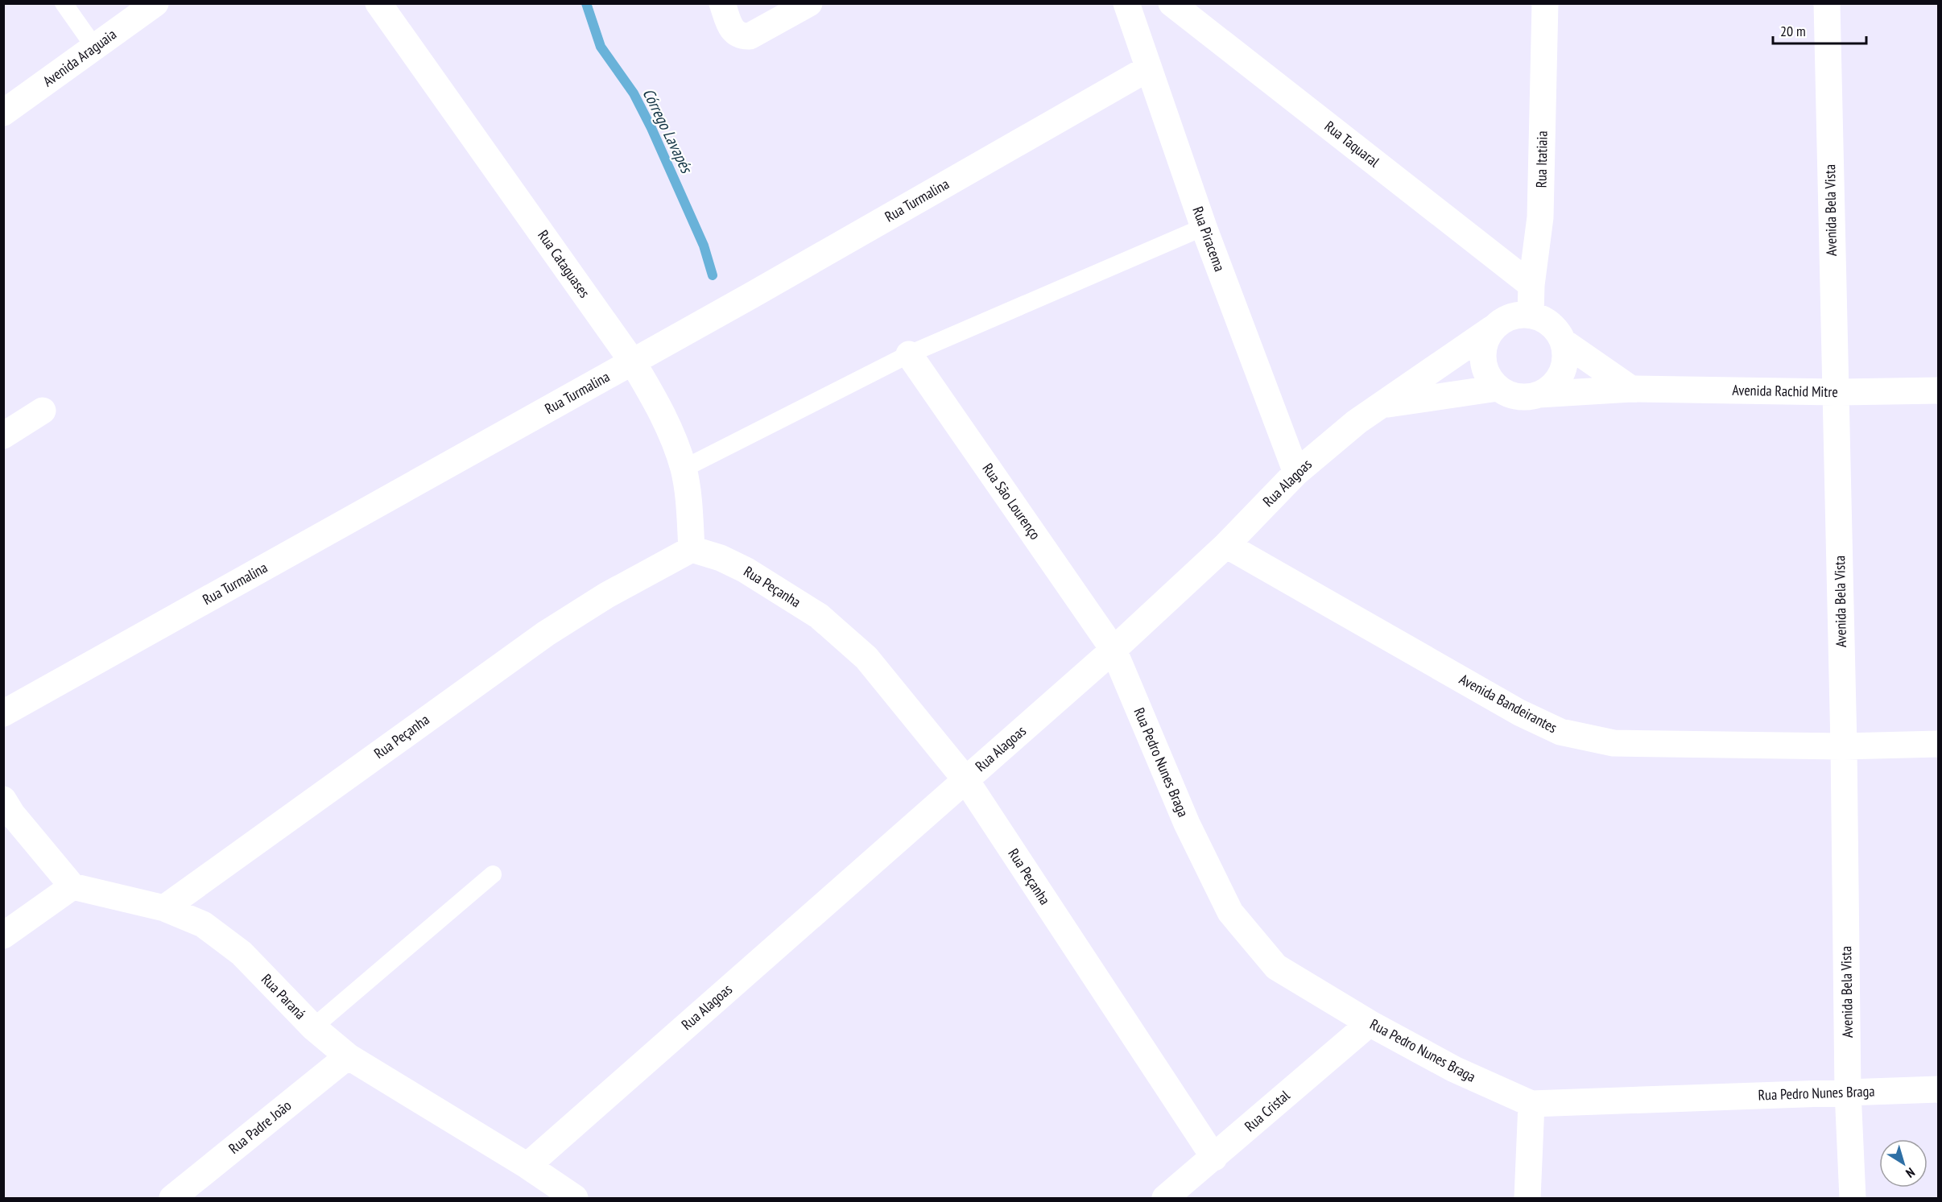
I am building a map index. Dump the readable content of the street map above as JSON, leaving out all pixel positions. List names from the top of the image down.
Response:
{
  "streets": {
    "street": [
      "Avenida Araguaia",
      "Rua Taquaral",
      "Rua Itatiaia",
      "Rua Turmalina",
      "Avenida Bela Vista",
      "Rua Piracema",
      "Rua Cataguases",
      "Avenida Rachid Mitre",
      "Rua Alagoas",
      "Rua São Lourenço",
      "Rua Peçanha",
      "Avenida Bandeirantes",
      "Rua Pedro Nunes Braga",
      "Rua Paraná",
      "Rua Cristal",
      "Rua Padre João"
    ]
  },
  "crossings": [
    ["Rua Taquaral", "Rua Itatiaia"],
    ["Rua Itatiaia", "Avenida Rachid Mitre"],
    ["Rua Itatiaia", "Rua Alagoas"],
    ["Rua Turmalina", "Rua Piracema"],
    ["Rua Turmalina", "Rua Cataguases"],
    ["Avenida Bela Vista", "Avenida Rachid Mitre"],
    ["Avenida Bela Vista", "Avenida Bandeirantes"],
    ["Avenida Bela Vista", "Rua Pedro Nunes Braga"],
    ["Rua Piracema", "Rua Alagoas"],
    ["Rua Cataguases", "Rua Peçanha"],
    ["Avenida Rachid Mitre", "Rua Alagoas"],
    ["Rua Alagoas", "Rua São Lourenço"],
    ["Rua Alagoas", "Rua Peçanha"],
    ["Rua Alagoas", "Avenida Bandeirantes"],
    ["Rua Alagoas", "Rua Pedro Nunes Braga"],
    ["Rua Alagoas", "Rua Paraná"],
    ["Rua São Lourenço", "Rua Pedro Nunes Braga"],
    ["Rua Peçanha", "Rua Paraná"],
    ["Rua Peçanha", "Rua Cristal"],
    ["Rua Pedro Nunes Braga", "Rua Cristal"],
    ["Rua Paraná", "Rua Padre João"]
  ],
  "water": ["Córrego Lavapés"],
  "scale_bar": "20 m",
  "north": "bottom right"
}
